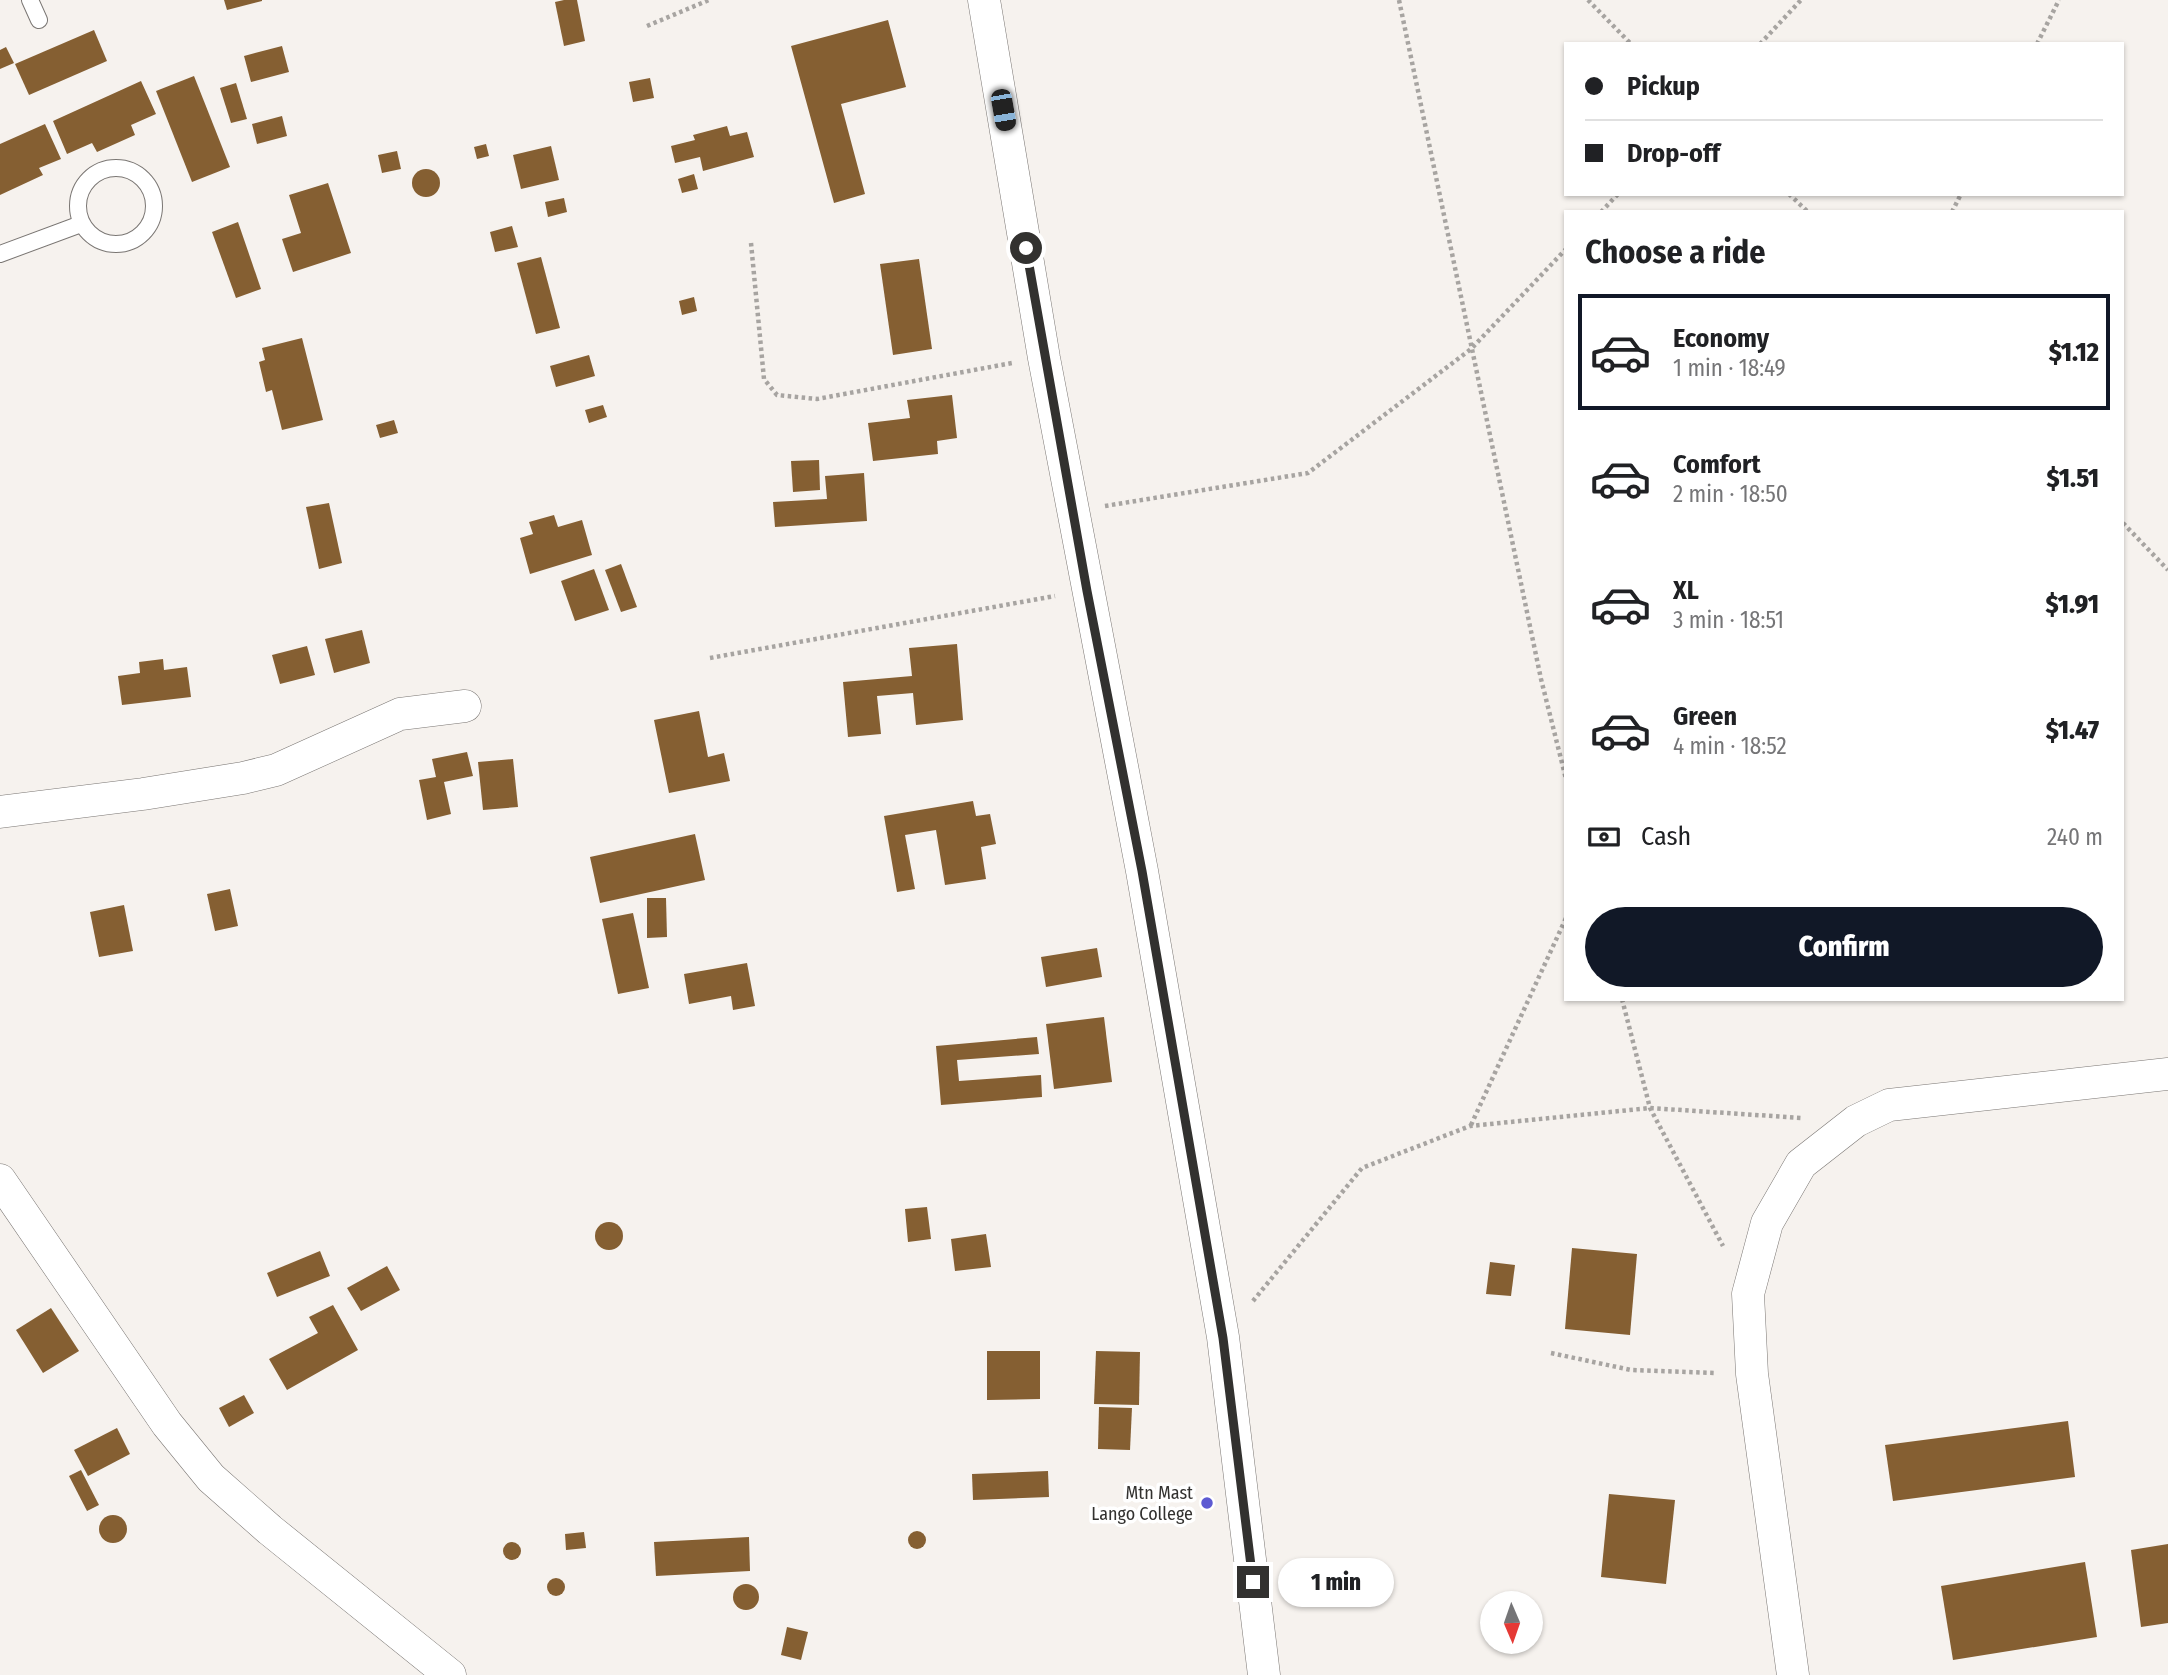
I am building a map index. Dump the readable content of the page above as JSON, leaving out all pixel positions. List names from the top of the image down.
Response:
{
  "places": ["Mtn Mast Lango College"],
  "north": "bottom",
  "page": {
    "banner": ["Pickup", "Drop-off"],
    "heading": "Choose a ride",
    "list": [
      {
        "name": "Economy",
        "note": "1 min · 18:49",
        "value": "$1.12"
      },
      {
        "name": "Comfort",
        "note": "2 min · 18:50",
        "value": "$1.51"
      },
      {
        "name": "XL",
        "note": "3 min · 18:51",
        "value": "$1.91"
      },
      {
        "name": "Green",
        "note": "4 min · 18:52",
        "value": "$1.47"
      }
    ],
    "pay": ["Cash", "240 m"],
    "buttons": "Confirm",
    "bubble": "1 min"
  }
}
